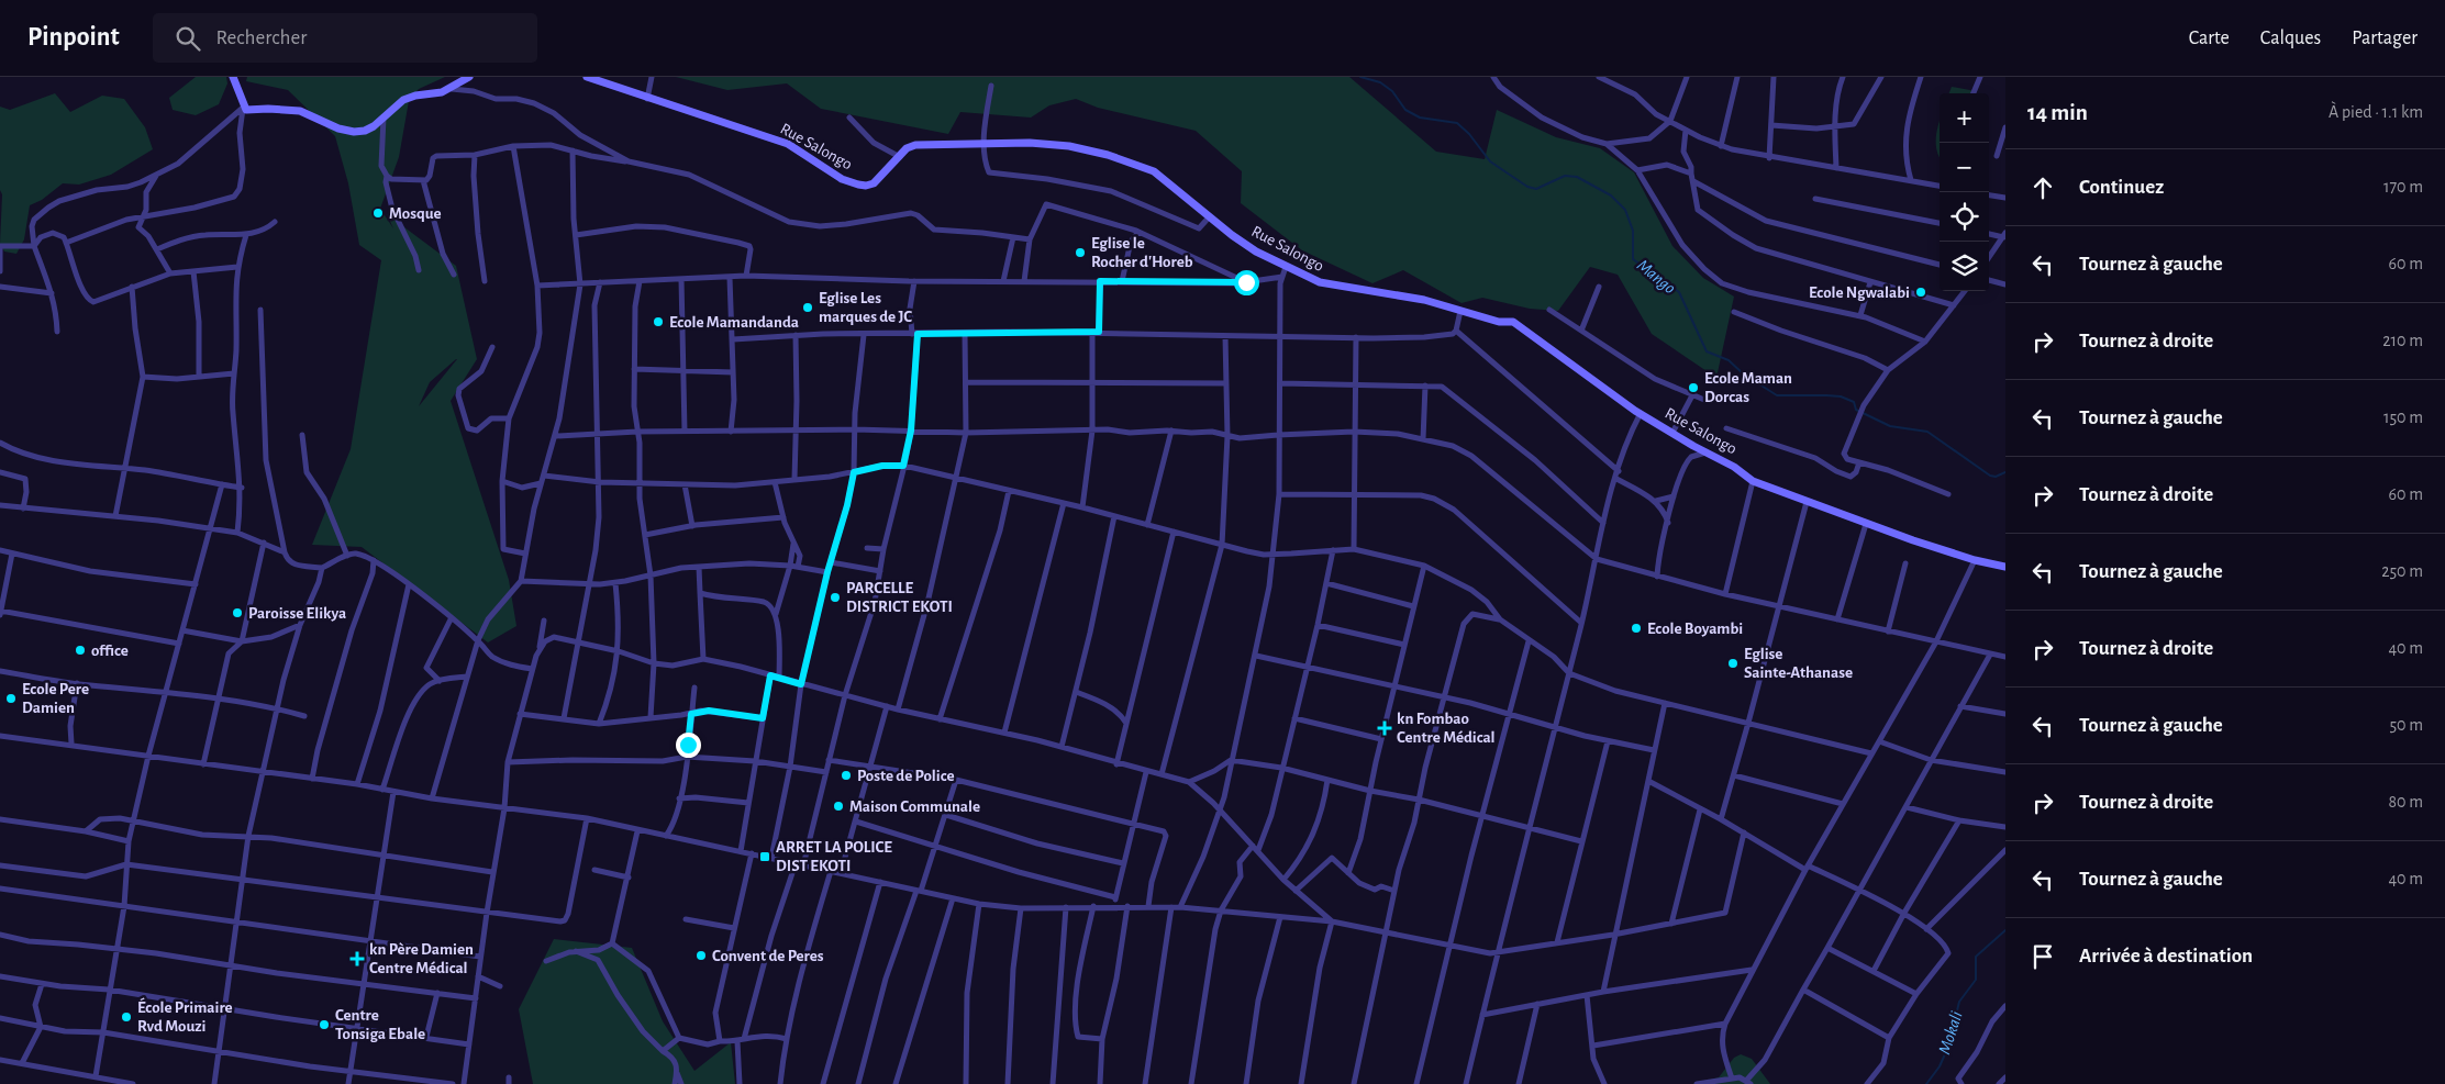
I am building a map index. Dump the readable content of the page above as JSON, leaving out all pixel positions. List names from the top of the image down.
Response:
{
  "streets": {
    "street": ["Rue Salongo"]
  },
  "water": ["Mango", "Mokali"],
  "places": {
    "other": [
      "Mosque",
      "Eglise le Rocher d'Horeb",
      "Ecole Ngwalabi",
      "Eglise Les marques de JC",
      "Ecole Mamandanda",
      "Ecole Maman Dorcas",
      "PARCELLE DISTRICT EKOTI",
      "Paroisse Elikya",
      "Ecole Boyambi",
      "office",
      "Eglise Sainte-Athanase",
      "Ecole Pere Damien",
      "Poste de Police",
      "Maison Communale",
      "Convent de Peres",
      "École Primaire Rvd Mouzi",
      "Centre Tonsiga Ebale"
    ],
    "health": ["kn Fombao Centre Médical", "kn Père Damien Centre Médical"],
    "transit": ["ARRET LA POLICE DIST EKOTI"]
  },
  "page": {
    "header": "Pinpoint",
    "search": "Rechercher",
    "nav": ["Carte", "Calques", "Partager"],
    "heading": ["14 min", "À pied · 1.1 km"],
    "map_buttons": ["+", "−"],
    "list": [
      ["Continuez", "170 m"],
      ["Tournez à gauche", "60 m"],
      ["Tournez à droite", "210 m"],
      ["Tournez à gauche", "150 m"],
      ["Tournez à droite", "60 m"],
      ["Tournez à gauche", "250 m"],
      ["Tournez à droite", "40 m"],
      ["Tournez à gauche", "50 m"],
      ["Tournez à droite", "80 m"],
      ["Tournez à gauche", "40 m"],
      "Arrivée à destination"
    ]
  }
}
